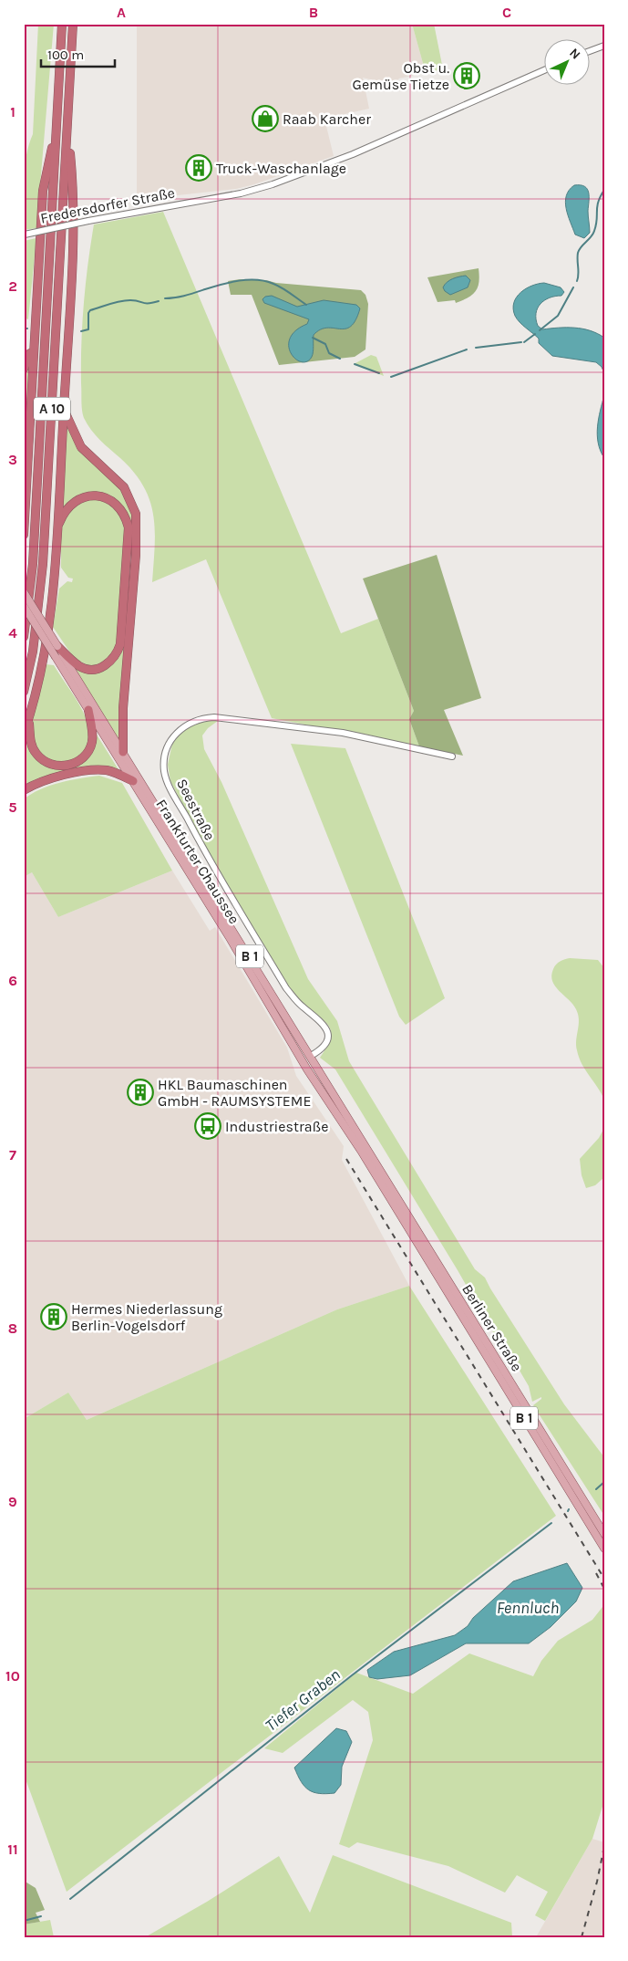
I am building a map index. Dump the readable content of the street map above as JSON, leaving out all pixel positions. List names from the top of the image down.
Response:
{
  "streets": {
    "highway": ["A 10"],
    "main road": ["Frankfurter Chaussee", "B 1", "Berliner Straße"],
    "street": ["Fredersdorfer Straße", "Seestraße"]
  },
  "crossings": [
    ["Seestraße", "Frankfurter Chaussee"],
    ["Frankfurter Chaussee", "B 1"],
    ["Frankfurter Chaussee", "Berliner Straße"]
  ],
  "water": ["Fennluch", "Tiefer Graben"],
  "places": {
    "building": [
      "Obst u. Gemüse Tietze",
      "Truck-Waschanlage",
      "HKL Baumaschinen GmbH - RAUMSYSTEME",
      "Hermes Niederlassung Berlin-Vogelsdorf"
    ],
    "shop": ["Raab Karcher"],
    "bus stop": ["Industriestraße"]
  },
  "scale_bar": "100 m",
  "north": "top right",
  "grid": {
    "columns": ["A", "B", "C"],
    "rows": [
      "1",
      "2",
      "3",
      "4",
      "5",
      "6",
      "7",
      "8",
      "9",
      "10",
      "11"
    ]
  }
}
